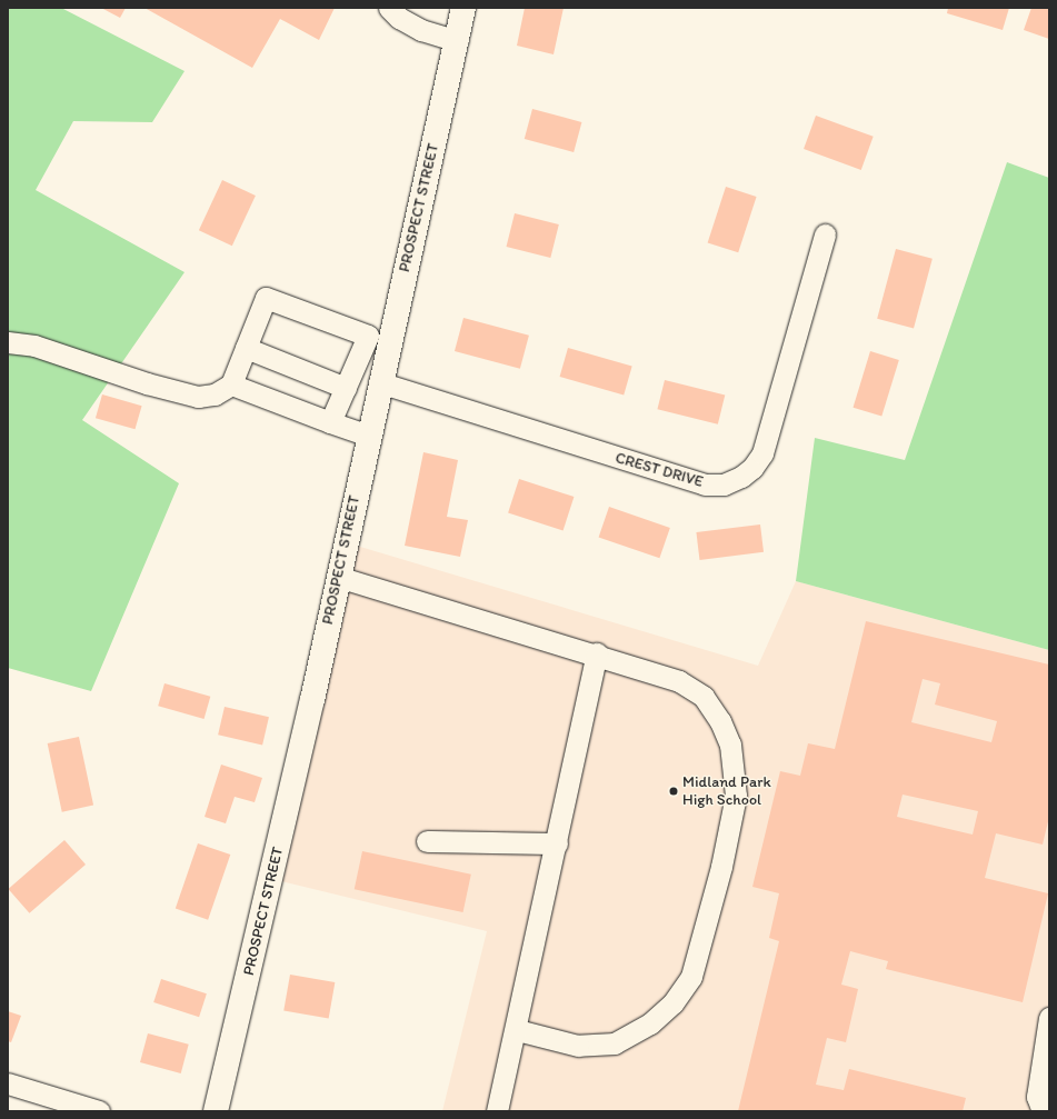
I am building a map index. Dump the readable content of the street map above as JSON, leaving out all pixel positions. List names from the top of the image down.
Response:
{
  "streets": {
    "main road": ["PROSPECT STREET"],
    "street": ["CREST DRIVE"]
  },
  "crossings": [
    ["PROSPECT STREET", "CREST DRIVE"]
  ],
  "places": ["Midland Park High School"]
}
